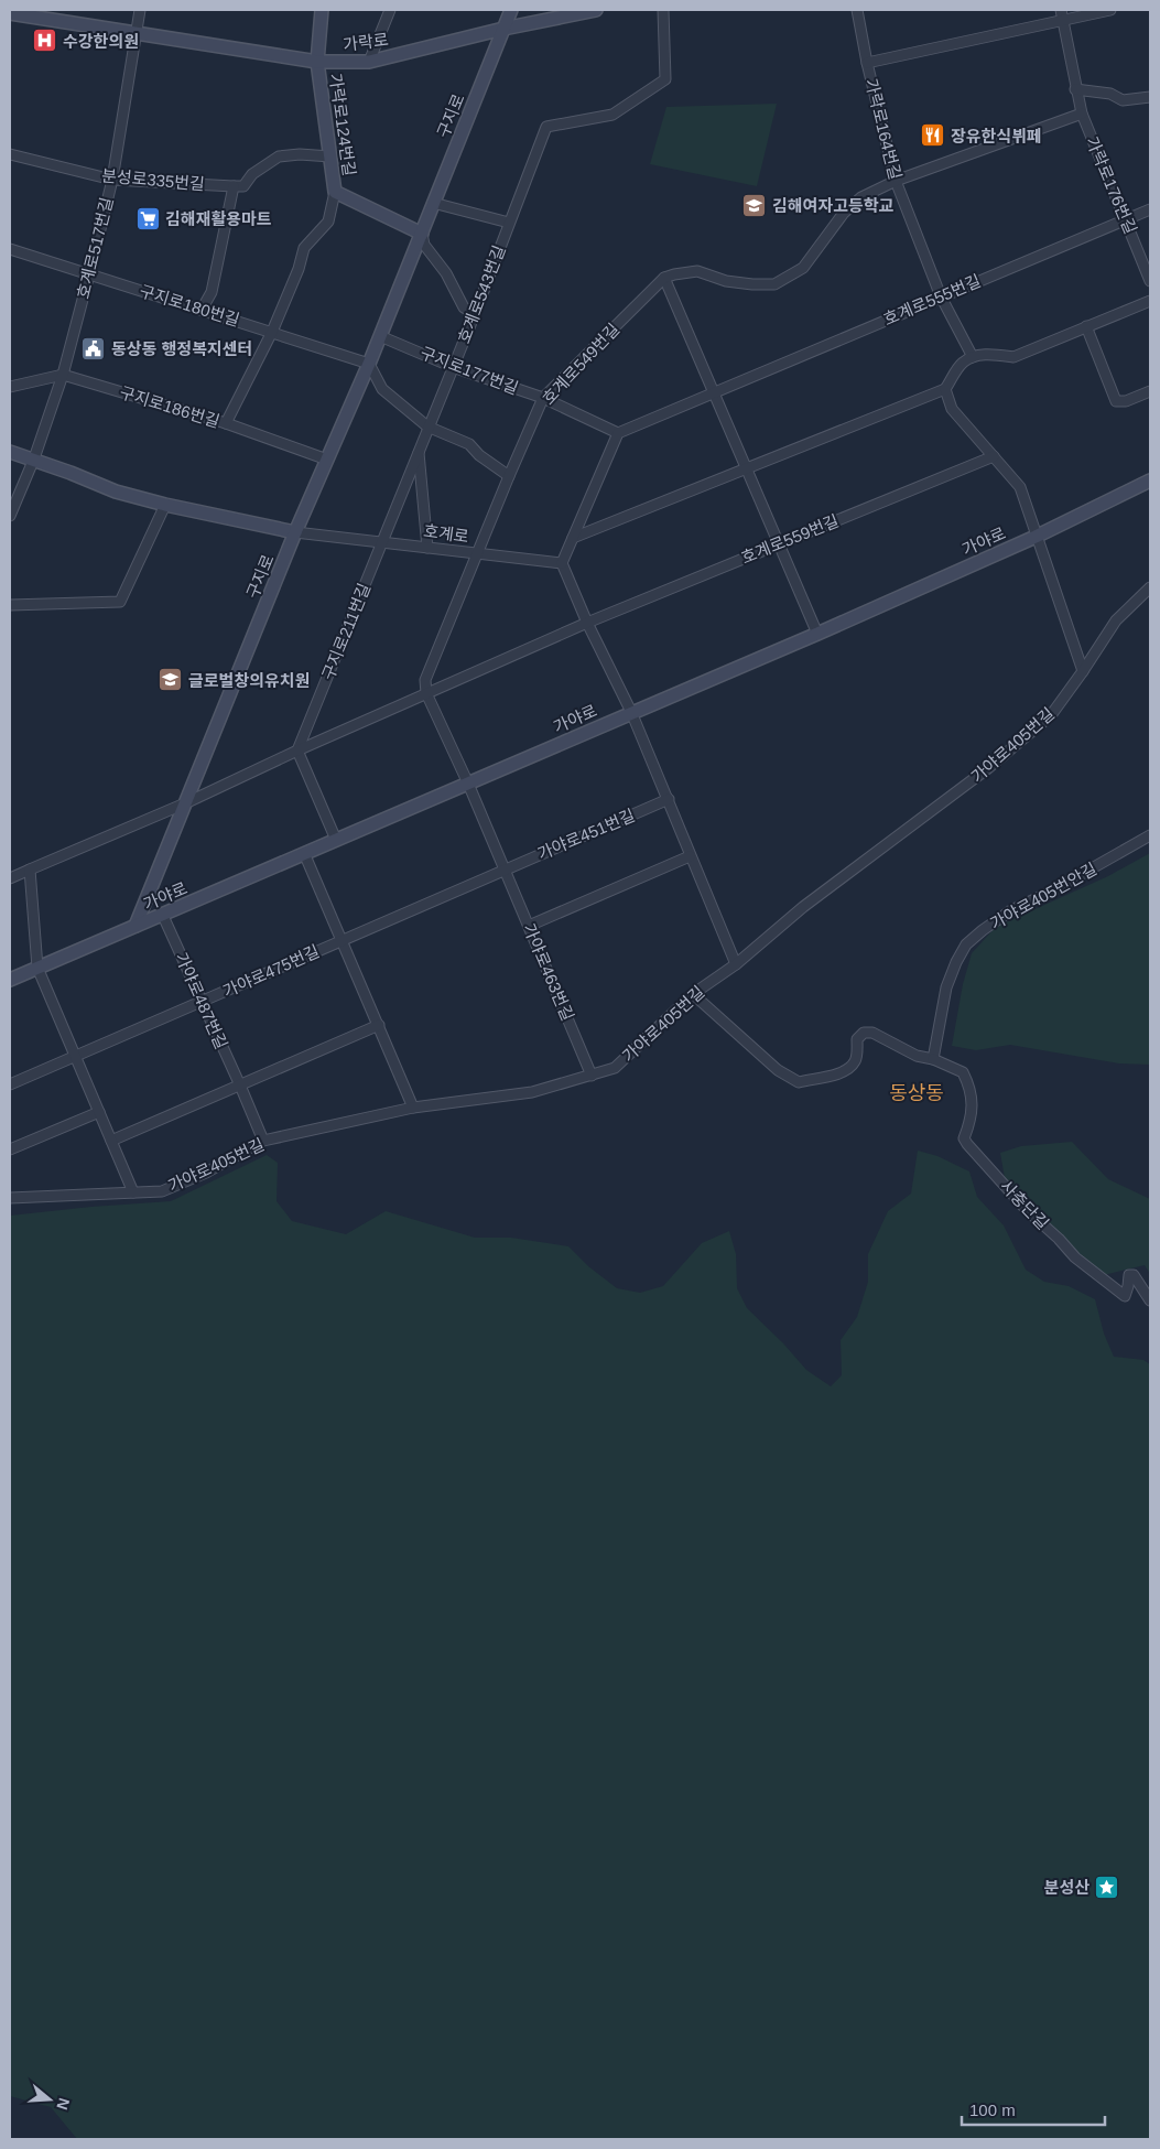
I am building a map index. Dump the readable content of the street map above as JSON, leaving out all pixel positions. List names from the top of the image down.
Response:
{
  "streets": {
    "main road": [
      "가락로",
      "구지로",
      "가락로124번길",
      "호계로",
      "가야로"
    ],
    "street": [
      "가락로164번길",
      "분성로335번길",
      "가락로176번길",
      "호계로517번길",
      "호계로543번길",
      "호계로555번길",
      "구지로180번길",
      "호계로549번길",
      "구지로177번길",
      "구지로186번길",
      "호계로559번길",
      "구지로211번길",
      "가야로405번길",
      "가야로451번길",
      "가야로405번안길",
      "가야로475번길",
      "가야로463번길",
      "가야로487번길",
      "사충단길"
    ]
  },
  "crossings": [
    ["가락로", "구지로"],
    ["가락로", "가락로124번길"],
    ["가락로", "호계로517번길"],
    ["구지로", "가락로124번길"],
    ["구지로", "구지로180번길"],
    ["구지로", "구지로177번길"],
    ["구지로", "구지로186번길"],
    ["구지로", "호계로"],
    ["구지로", "가야로"],
    ["가락로124번길", "구지로180번길"],
    ["가락로124번길", "구지로186번길"],
    ["가락로164번길", "호계로555번길"],
    ["분성로335번길", "호계로517번길"],
    ["가락로176번길", "호계로555번길"],
    ["호계로517번길", "구지로180번길"],
    ["호계로517번길", "구지로186번길"],
    ["호계로517번길", "호계로"],
    ["호계로543번길", "구지로177번길"],
    ["호계로543번길", "호계로"],
    ["호계로543번길", "구지로211번길"],
    ["호계로555번길", "구지로177번길"],
    ["호계로549번길", "구지로177번길"],
    ["호계로549번길", "호계로"],
    ["호계로", "구지로211번길"],
    ["가야로", "가야로475번길"],
    ["가야로", "가야로463번길"],
    ["가야로", "가야로487번길"],
    ["가야로405번길", "가야로475번길"],
    ["가야로405번길", "가야로463번길"],
    ["가야로405번길", "가야로487번길"],
    ["가야로451번길", "가야로463번길"],
    ["가야로405번안길", "사충단길"],
    ["가야로475번길", "가야로487번길"]
  ],
  "districts": ["동상동"],
  "places": {
    "hospital": ["수강한의원"],
    "restaurant": ["장유한식뷔페"],
    "school or university": ["김해여자고등학교", "글로벌창의유치원"],
    "supermarket": ["김해재활용마트"],
    "public building": ["동상동 행정복지센터"],
    "place": ["분성산"]
  },
  "scale_bar": "100 m",
  "north": "right"
}
